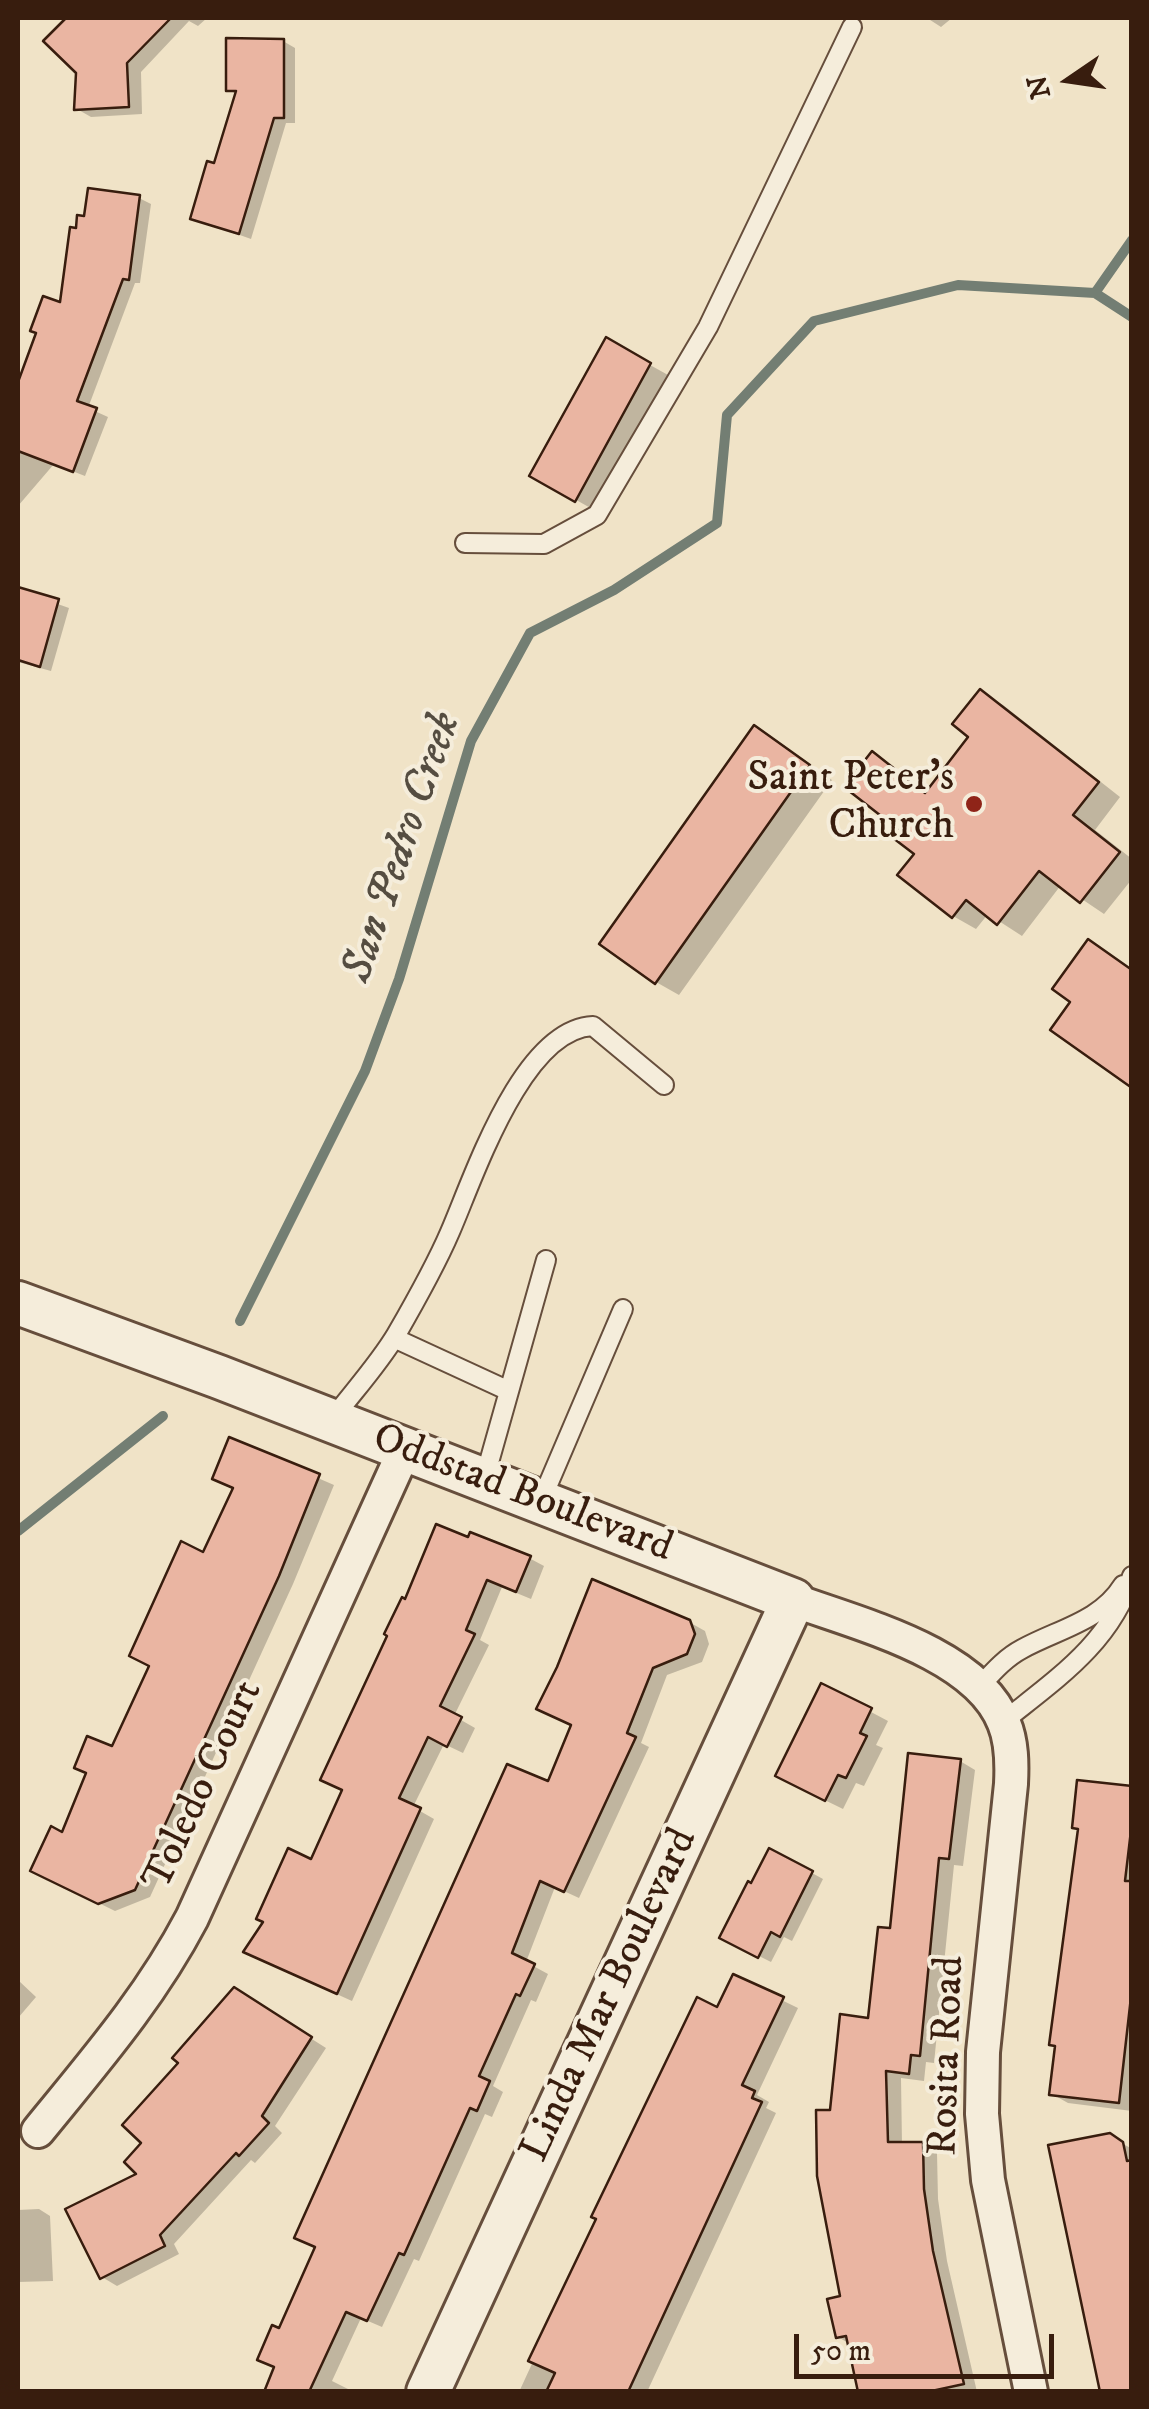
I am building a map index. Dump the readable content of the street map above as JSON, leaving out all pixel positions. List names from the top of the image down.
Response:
{
  "streets": {
    "street": [
      "Oddstad Boulevard",
      "Toledo Court",
      "Linda Mar Boulevard",
      "Rosita Road"
    ]
  },
  "crossings": [
    ["Oddstad Boulevard", "Toledo Court"],
    ["Oddstad Boulevard", "Linda Mar Boulevard"],
    ["Oddstad Boulevard", "Rosita Road"]
  ],
  "water": ["San Pedro Creek"],
  "places": ["Saint Peter's Church"],
  "scale_bar": "50 m",
  "north": "left"
}
